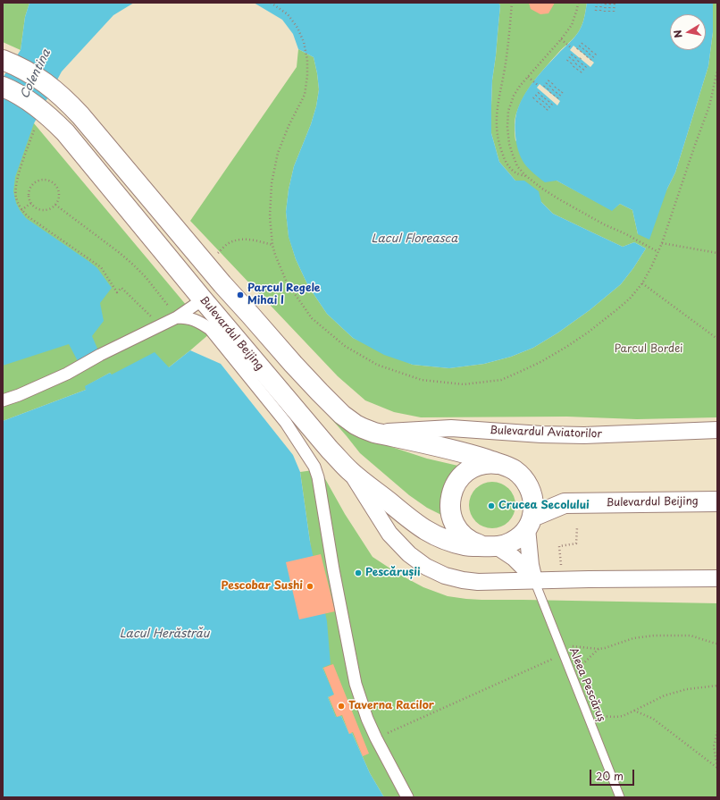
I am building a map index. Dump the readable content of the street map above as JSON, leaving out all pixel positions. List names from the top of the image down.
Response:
{
  "streets": {
    "main road": ["Bulevardul Beijing"],
    "street": ["Bulevardul Aviatorilor"],
    "lane": ["Aleea Pescăruș"]
  },
  "water": ["Colentina", "Lacul Floreasca", "Lacul Herăstrău"],
  "parks": ["Parcul Bordei"],
  "places": [
    "Parcul Regele Mihai I",
    "Crucea Secolului",
    "Pescărușii",
    "Pescobar Sushi",
    "Taverna Racilor"
  ],
  "scale_bar": "20 m",
  "north": "left"
}
